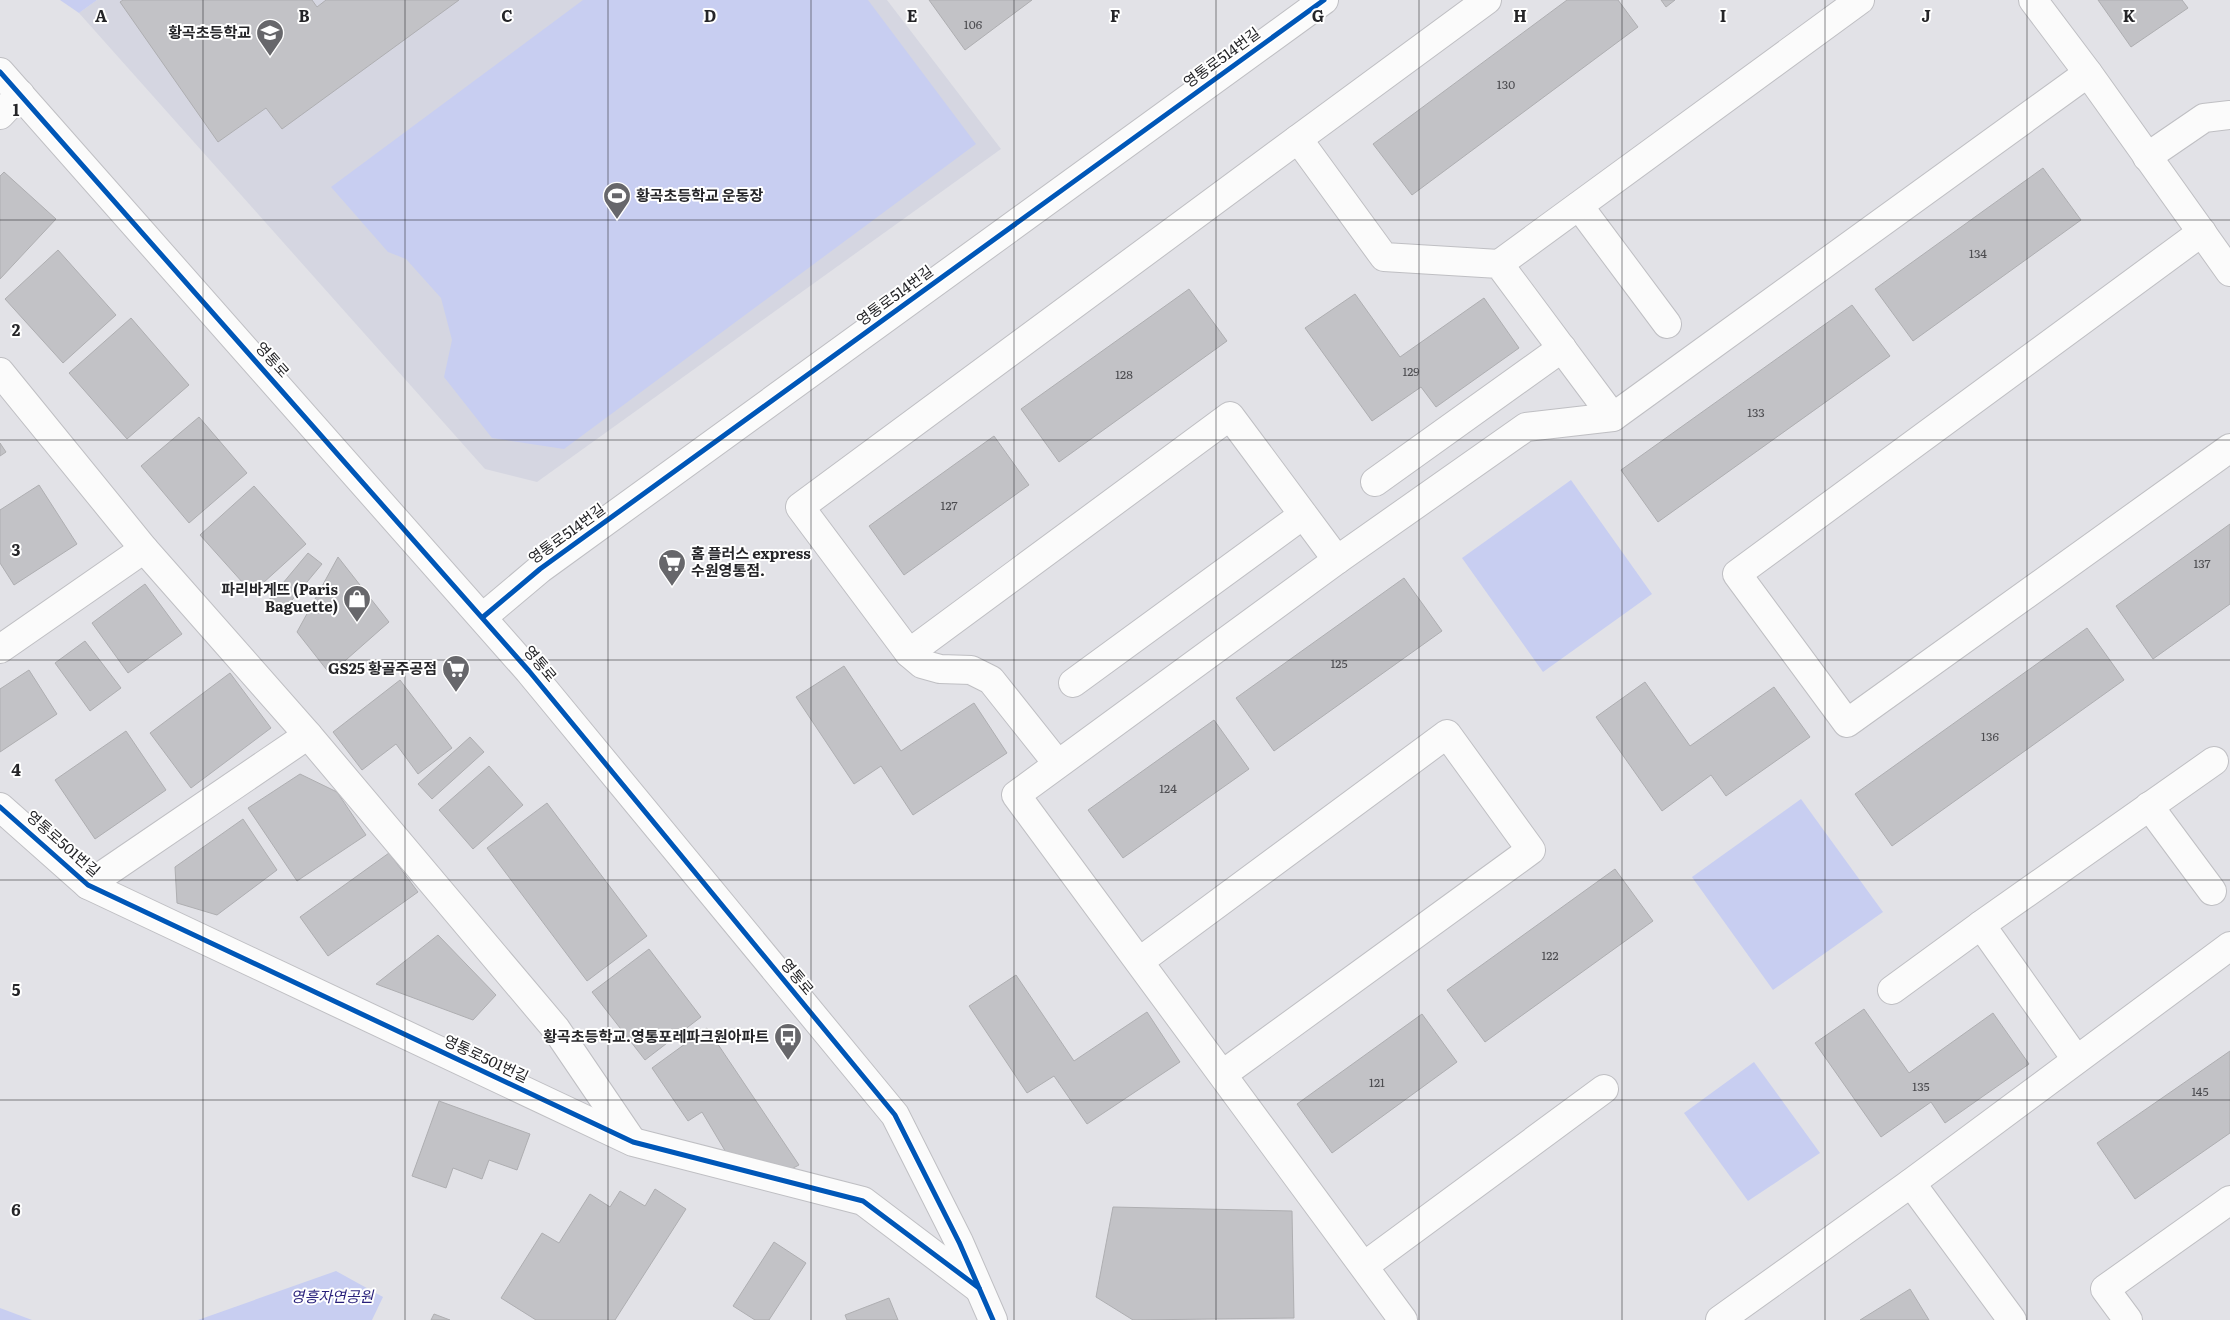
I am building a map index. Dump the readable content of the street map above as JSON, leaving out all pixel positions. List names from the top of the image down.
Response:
{
  "streets": {
    "street": ["영통로514번길", "영통로", "영통로501번길"]
  },
  "crossings": [
    ["영통로514번길", "영통로"],
    ["영통로", "영통로501번길"]
  ],
  "parks": ["영흥자연공원"],
  "places": {
    "school or university": ["황곡초등학교"],
    "sports": ["황곡초등학교 운동장"],
    "supermarket": ["홈 플러스 express 수원영통점.", "GS25 황골주공점"],
    "shop": ["파리바게뜨 (Paris Baguette)"],
    "bus stop": ["황곡초등학교.영통포레파크원아파트"]
  },
  "house_numbers": [
    "106",
    "130",
    "134",
    "129",
    "128",
    "133",
    "127",
    "137",
    "125",
    "136",
    "124",
    "122",
    "121",
    "135",
    "145"
  ],
  "grid": {
    "columns": [
      "A",
      "B",
      "C",
      "D",
      "E",
      "F",
      "G",
      "H",
      "I",
      "J",
      "K"
    ],
    "rows": [
      "1",
      "2",
      "3",
      "4",
      "5",
      "6"
    ]
  }
}
